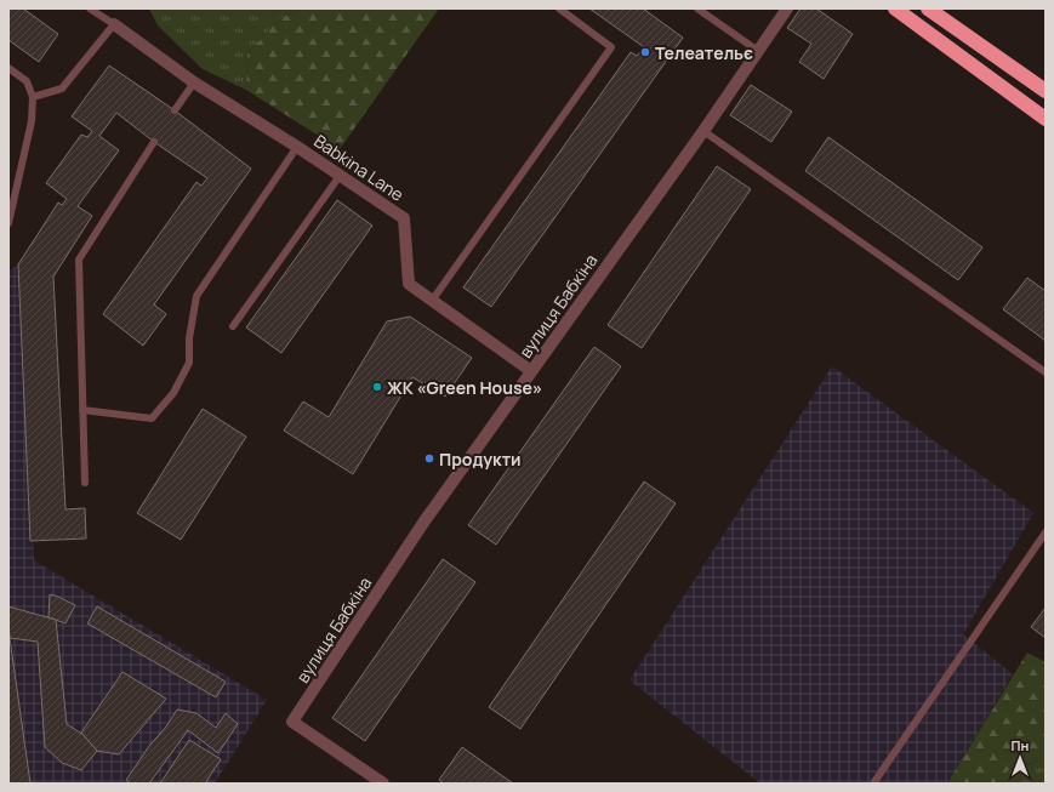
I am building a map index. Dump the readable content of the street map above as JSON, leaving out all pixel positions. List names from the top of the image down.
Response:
{
  "streets": {
    "street": ["Babkina Lane", "вулиця Бабкіна"]
  },
  "crossings": [
    ["Babkina Lane", "вулиця Бабкіна"]
  ],
  "places": ["Телеательє", "ЖК «Green House»", "Продукти"],
  "north": "top"
}
